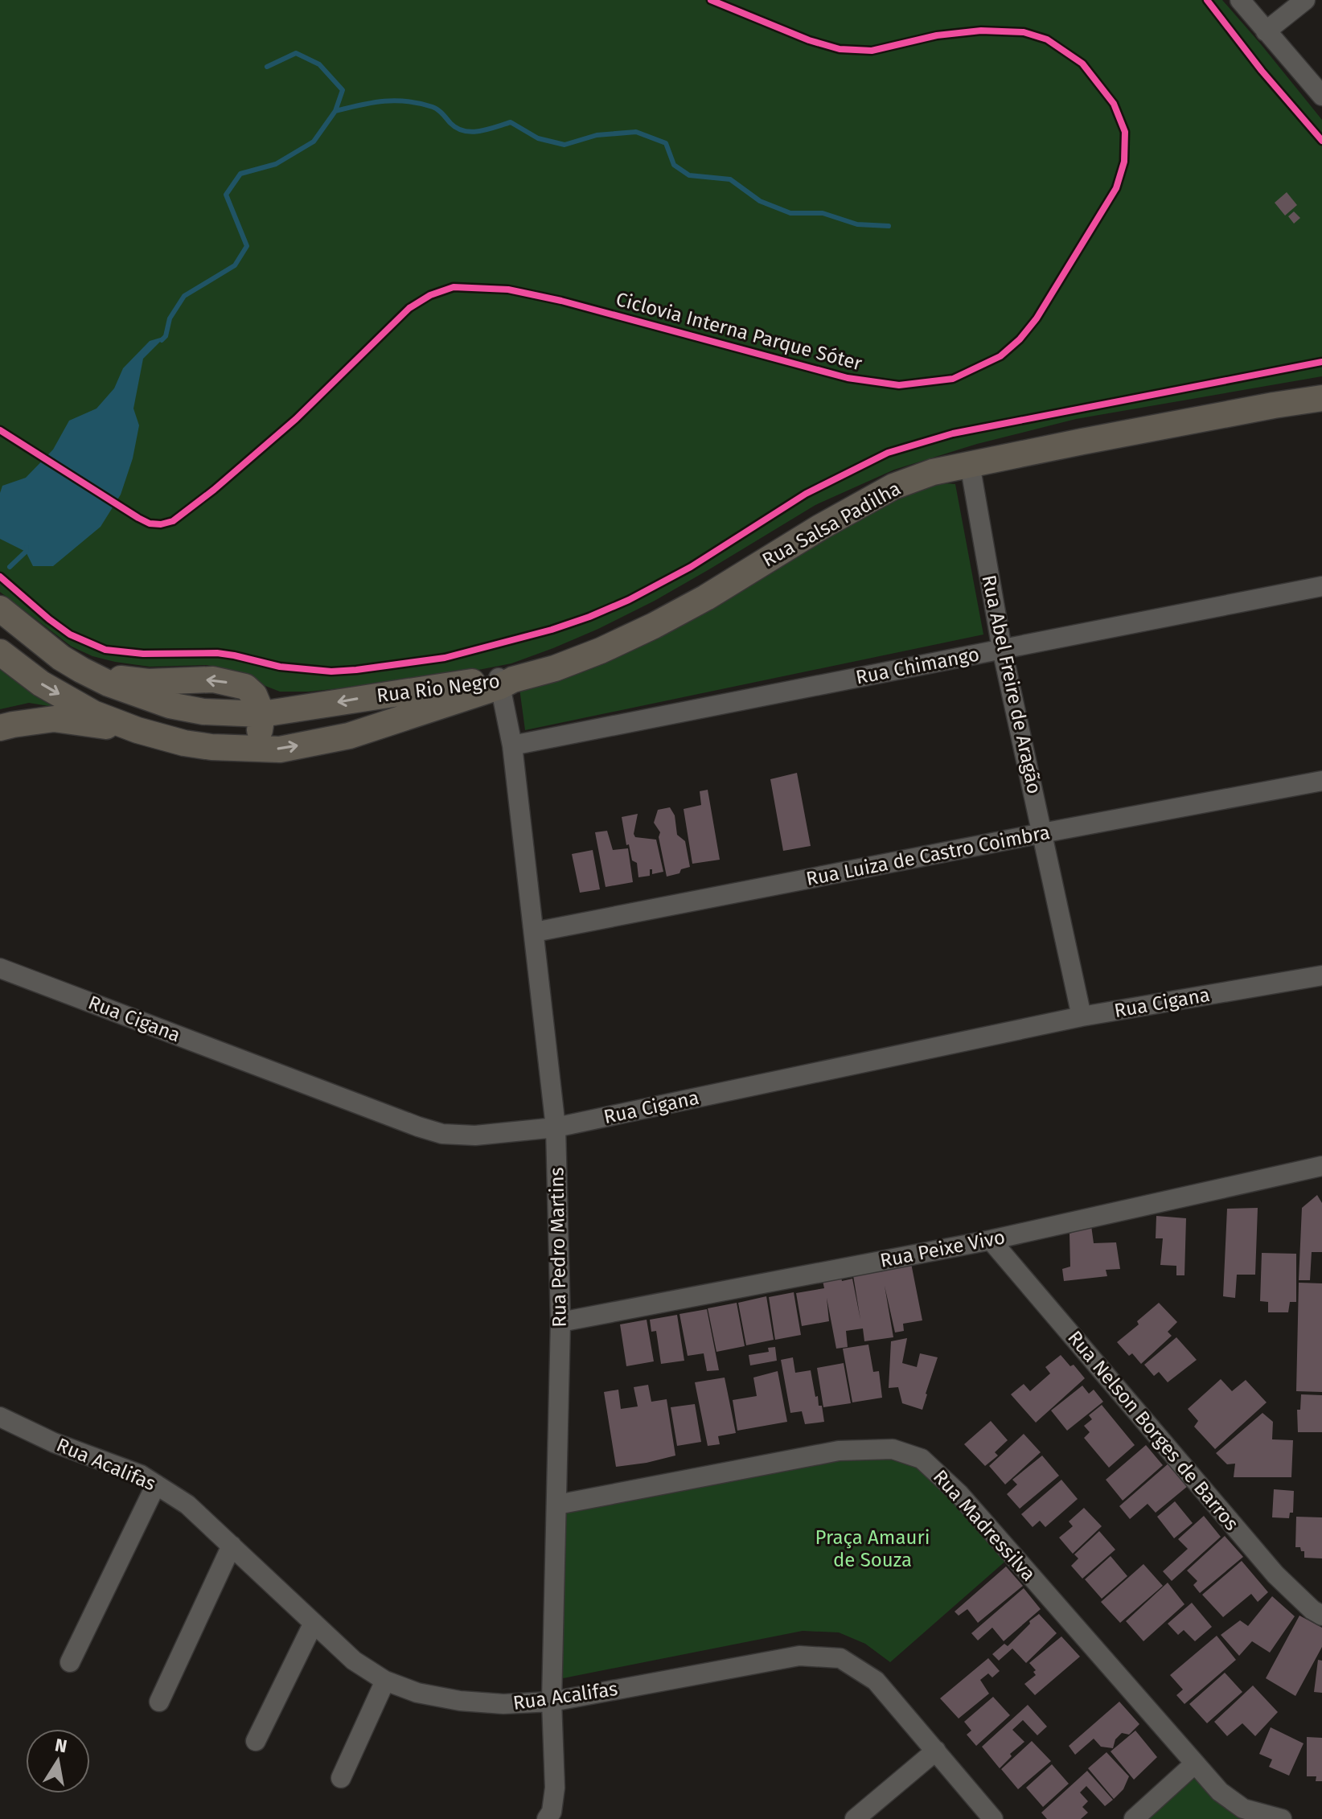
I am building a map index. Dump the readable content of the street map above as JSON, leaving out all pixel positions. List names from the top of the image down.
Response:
{
  "streets": {
    "main road": ["Rua Salsa Padilha", "Rua Rio Negro"],
    "street": [
      "Rua Chimango",
      "Rua Abel Freire de Aragão",
      "Rua Luiza de Castro Coimbra",
      "Rua Cigana",
      "Rua Pedro Martins",
      "Rua Peixe Vivo",
      "Rua Nelson Borges de Barros",
      "Rua Acalifas",
      "Rua Madressilva"
    ],
    "cycle path": ["Ciclovia Interna Parque Sóter"]
  },
  "crossings": [
    ["Rua Salsa Padilha", "Rua Abel Freire de Aragão"],
    ["Rua Salsa Padilha", "Rua Rio Negro"],
    ["Rua Salsa Padilha", "Rua Pedro Martins"],
    ["Rua Chimango", "Rua Abel Freire de Aragão"],
    ["Rua Chimango", "Rua Pedro Martins"],
    ["Rua Abel Freire de Aragão", "Rua Luiza de Castro Coimbra"],
    ["Rua Abel Freire de Aragão", "Rua Cigana"],
    ["Rua Rio Negro", "Rua Pedro Martins"],
    ["Rua Luiza de Castro Coimbra", "Rua Pedro Martins"],
    ["Rua Cigana", "Rua Pedro Martins"],
    ["Rua Pedro Martins", "Rua Peixe Vivo"],
    ["Rua Pedro Martins", "Rua Acalifas"],
    ["Rua Pedro Martins", "Rua Madressilva"],
    ["Rua Peixe Vivo", "Rua Nelson Borges de Barros"]
  ],
  "parks": ["Praça Amauri de Souza"],
  "north": "top"
}
